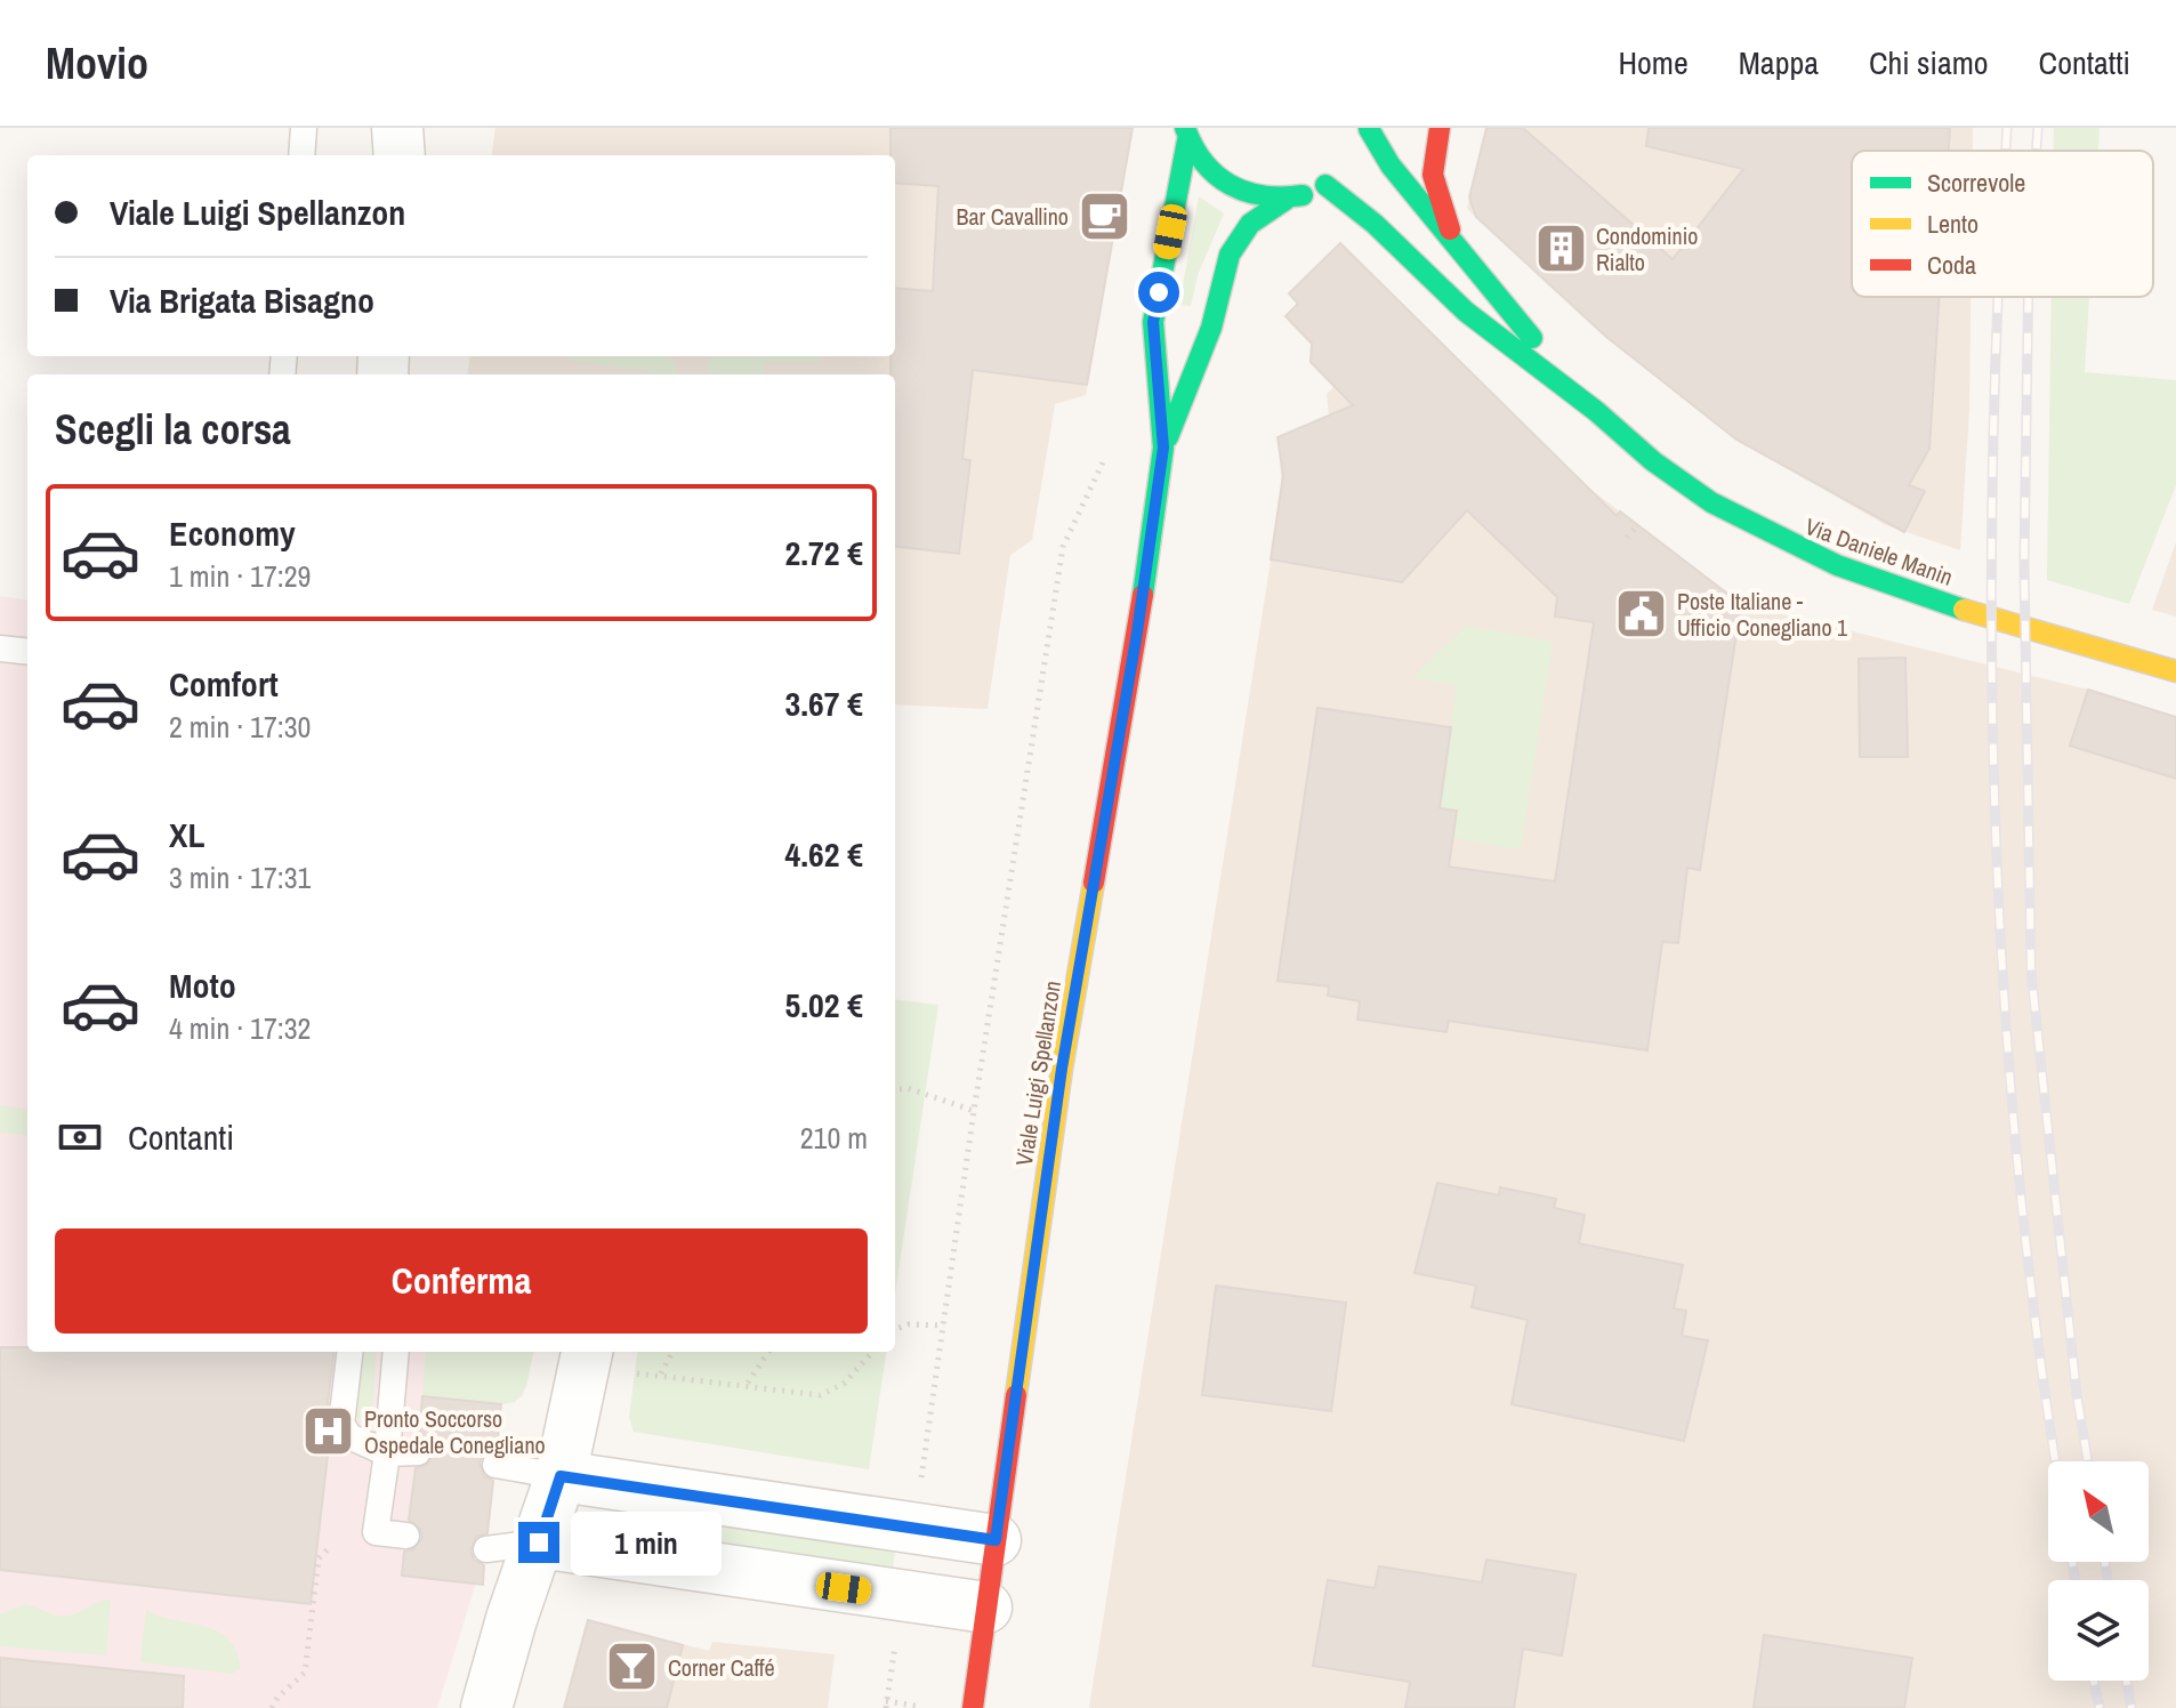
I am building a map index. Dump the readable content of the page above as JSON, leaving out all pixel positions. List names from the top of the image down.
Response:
{
  "streets": {
    "street": ["Via Daniele Manin", "Viale Luigi Spellanzon"]
  },
  "places": {
    "cafe": ["Bar Cavallino"],
    "building": ["Condominio Rialto"],
    "public building": ["Poste Italiane - Ufficio Conegliano 1"],
    "hospital": ["Pronto Soccorso Ospedale Conegliano"],
    "bar": ["Corner Caffé"]
  },
  "legend": ["Scorrevole", "Lento", "Coda"],
  "north": "top left",
  "page": {
    "header": "Movio",
    "nav": [
      "Home",
      "Mappa",
      "Chi siamo",
      "Contatti"
    ],
    "banner": ["Viale Luigi Spellanzon", "Via Brigata Bisagno"],
    "heading": "Scegli la corsa",
    "list": [
      {
        "name": "Economy",
        "note": "1 min · 17:29",
        "value": "2.72 €"
      },
      {
        "name": "Comfort",
        "note": "2 min · 17:30",
        "value": "3.67 €"
      },
      {
        "name": "XL",
        "note": "3 min · 17:31",
        "value": "4.62 €"
      },
      {
        "name": "Moto",
        "note": "4 min · 17:32",
        "value": "5.02 €"
      }
    ],
    "pay": ["Contanti", "210 m"],
    "buttons": "Conferma",
    "bubble": "1 min"
  }
}
